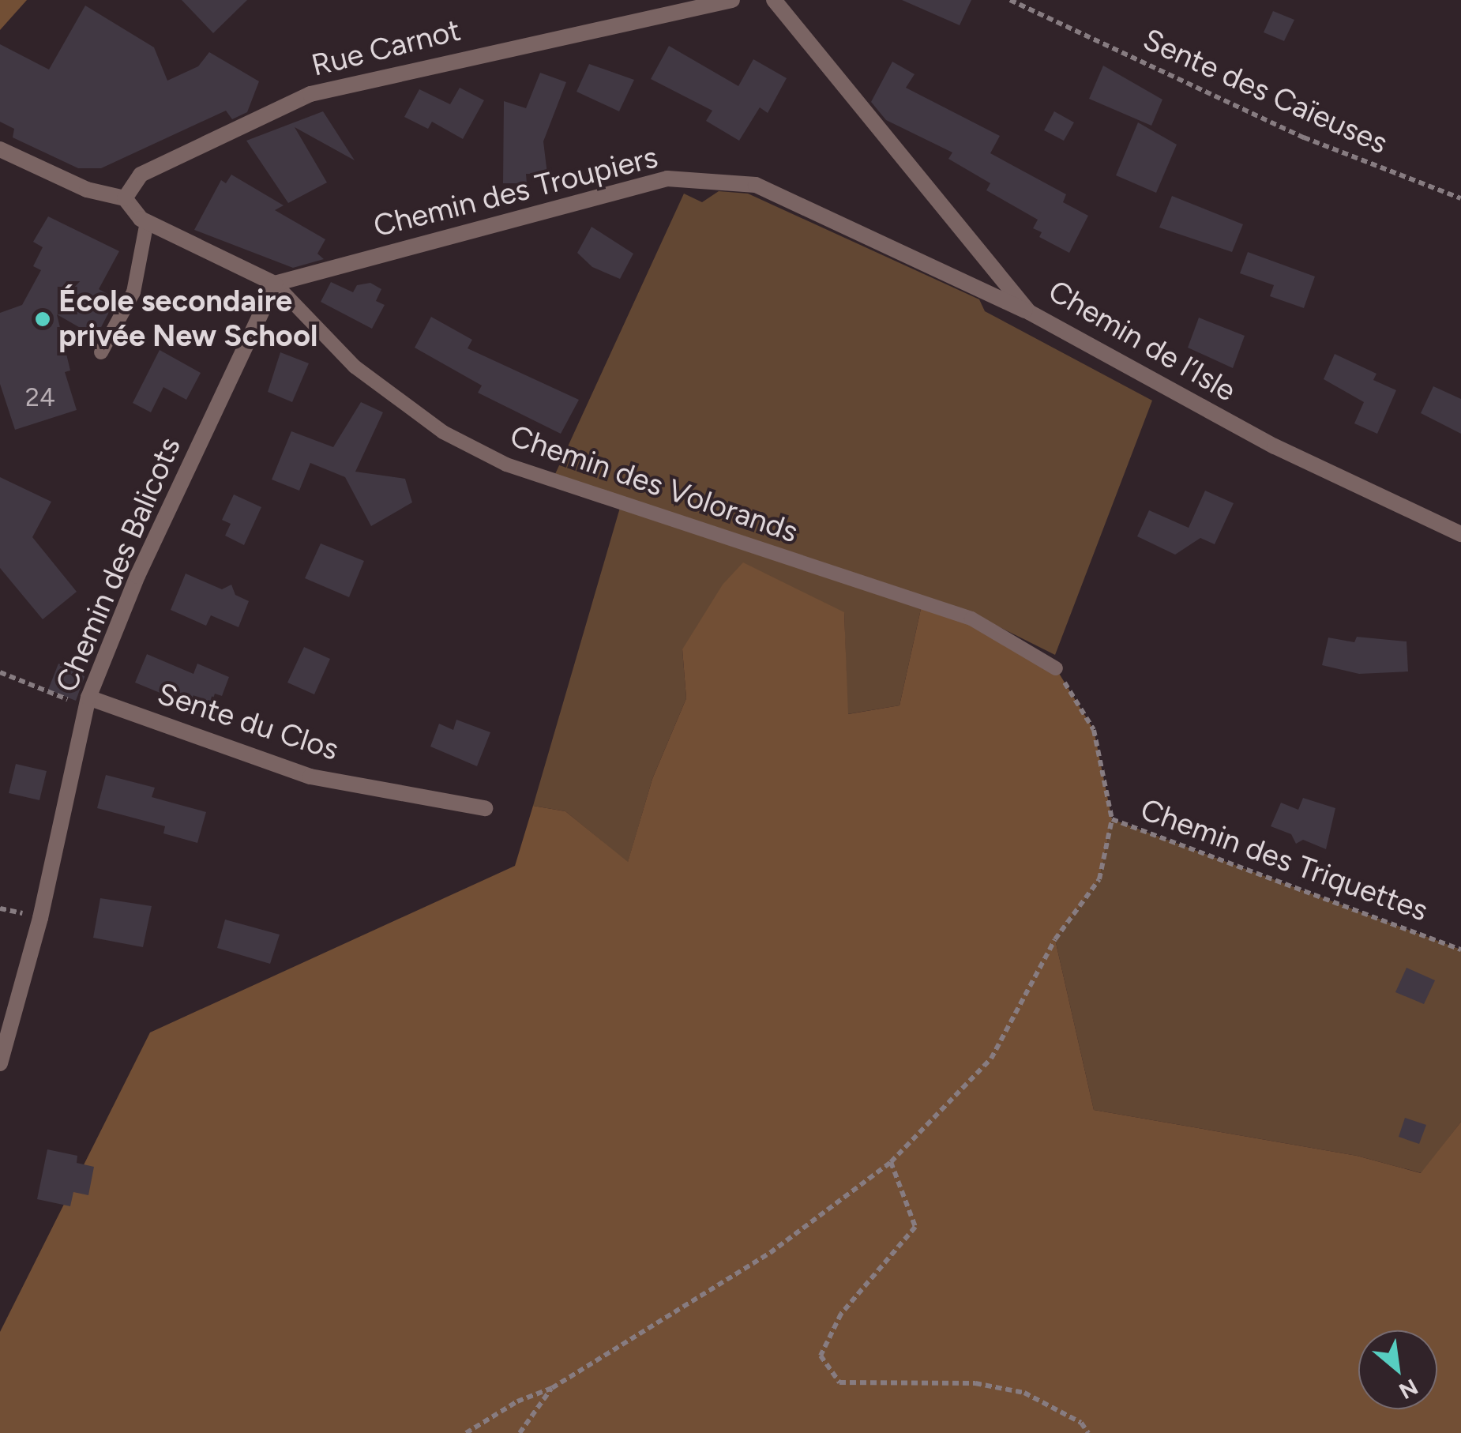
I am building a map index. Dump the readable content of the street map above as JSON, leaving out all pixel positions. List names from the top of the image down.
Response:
{
  "streets": {
    "street": [
      "Rue Carnot",
      "Chemin des Troupiers",
      "Chemin de l’Isle",
      "Chemin des Balicots",
      "Sente du Clos"
    ],
    "lane": ["Chemin des Volorands"],
    "path": ["Sente des Caïeuses", "Chemin des Triquettes"]
  },
  "crossings": [
    ["Chemin des Troupiers", "Chemin de l’Isle"],
    ["Chemin des Troupiers", "Chemin des Volorands"],
    ["Chemin des Troupiers", "Chemin des Balicots"],
    ["Chemin des Volorands", "Chemin des Balicots"],
    ["Chemin des Volorands", "Chemin des Triquettes"],
    ["Chemin des Balicots", "Sente du Clos"]
  ],
  "places": ["École secondaire privée New School"],
  "house_numbers": ["24"],
  "north": "bottom right"
}
